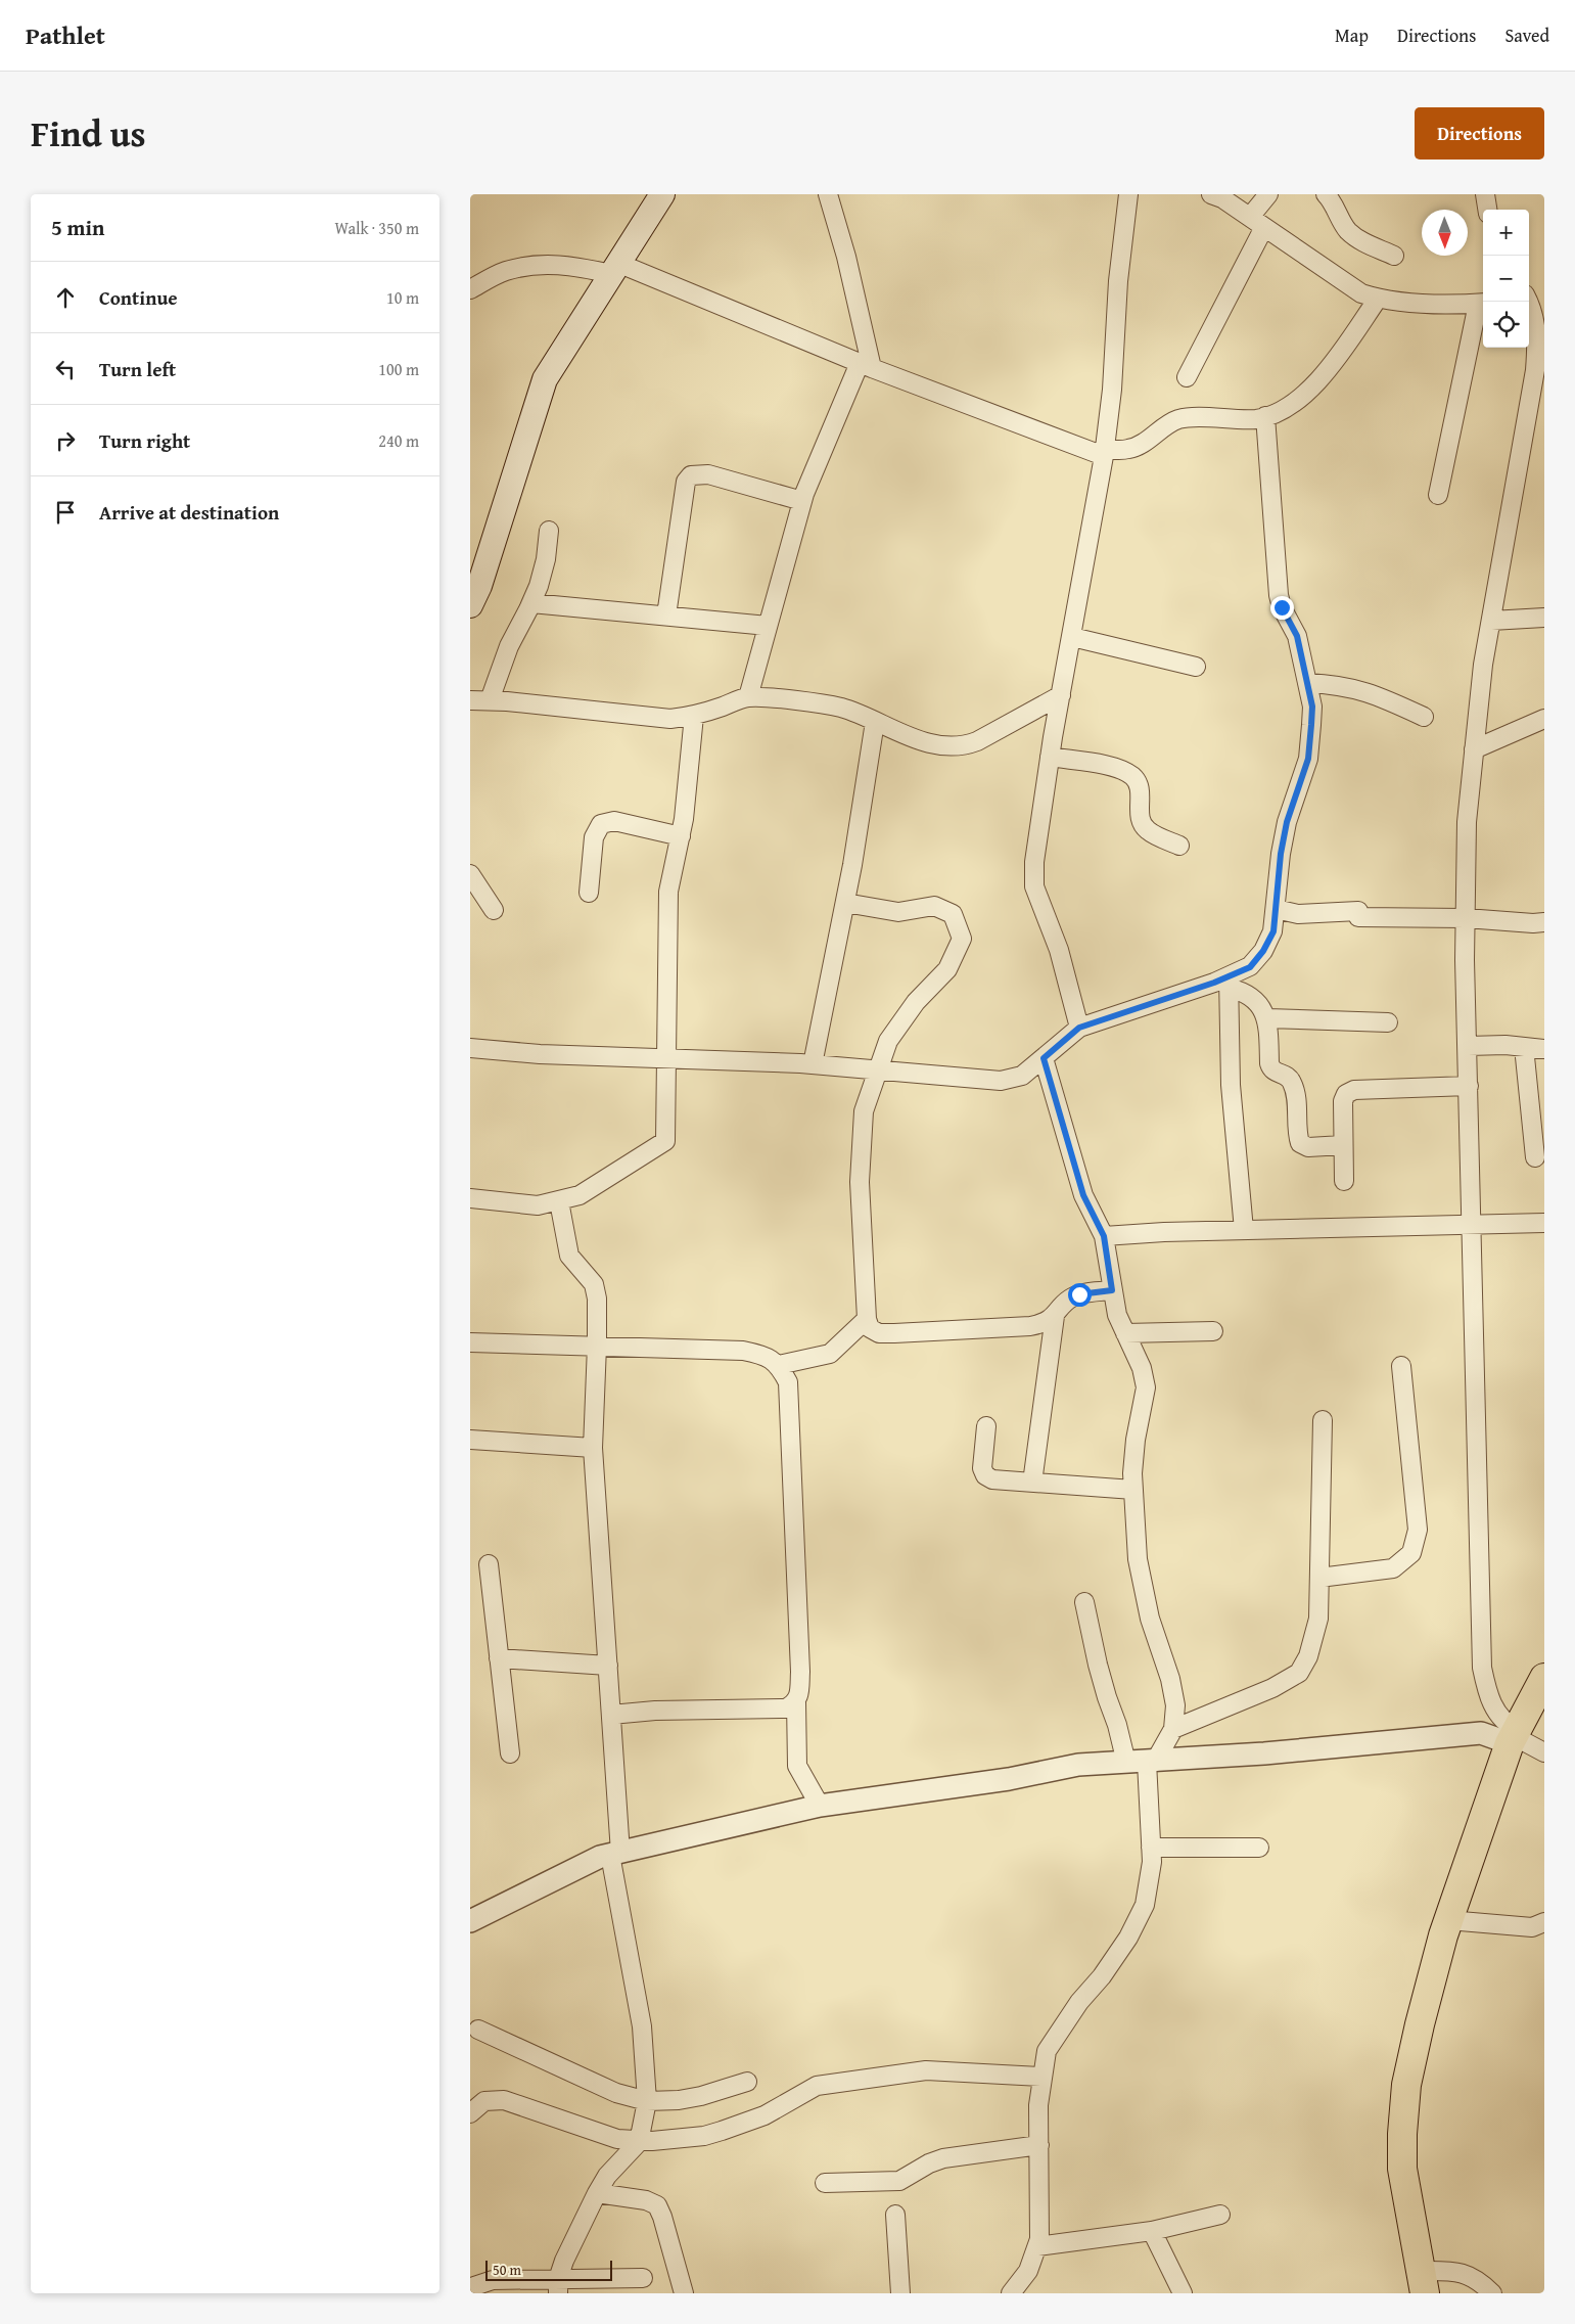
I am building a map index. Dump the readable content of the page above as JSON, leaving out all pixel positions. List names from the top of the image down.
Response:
{
  "scale_bar": "50 m",
  "north": "bottom",
  "page": {
    "header": "Pathlet",
    "nav": ["Map", "Directions", "Saved"],
    "title": "Find us",
    "buttons": "Directions",
    "heading": ["5 min", "Walk · 350 m"],
    "map_buttons": ["+", "−"],
    "list": [
      ["Continue", "10 m"],
      ["Turn left", "100 m"],
      ["Turn right", "240 m"],
      "Arrive at destination"
    ],
    "scale": "50 m"
  }
}
